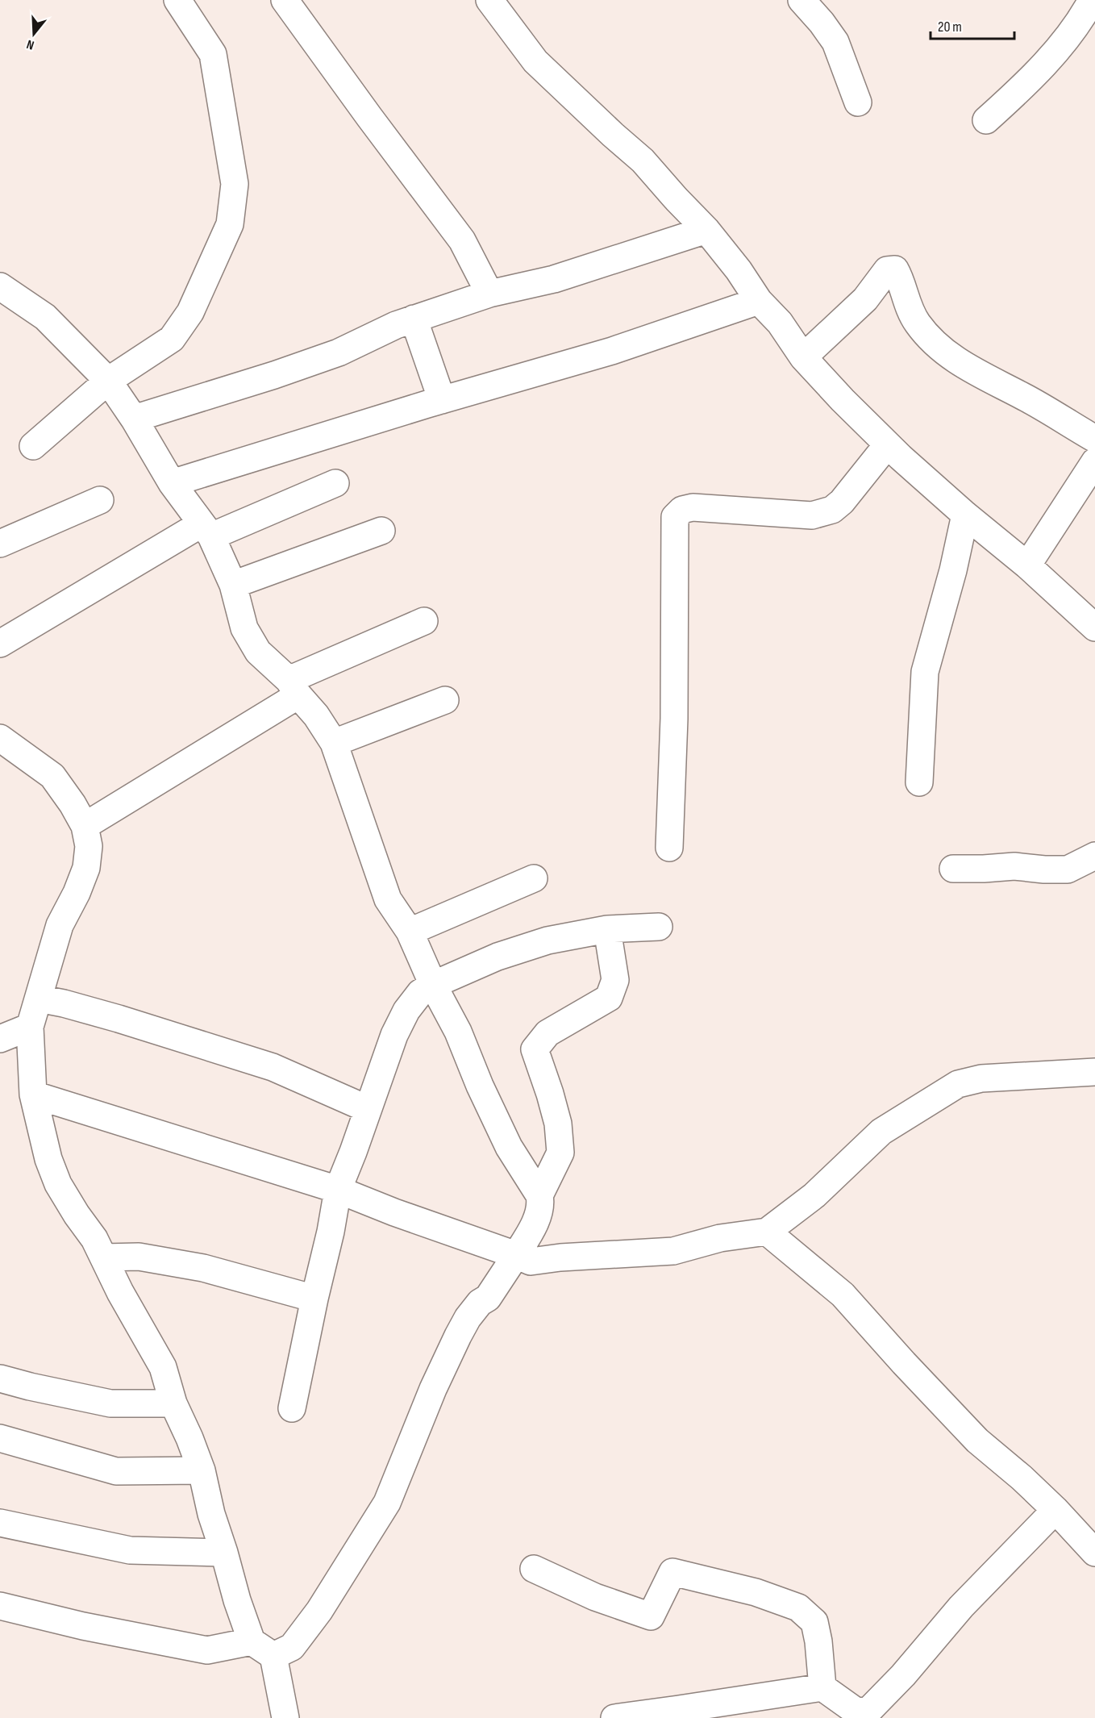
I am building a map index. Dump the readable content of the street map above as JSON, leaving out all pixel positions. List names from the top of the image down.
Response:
{
  "scale_bar": "20 m",
  "north": "bottom"
}
